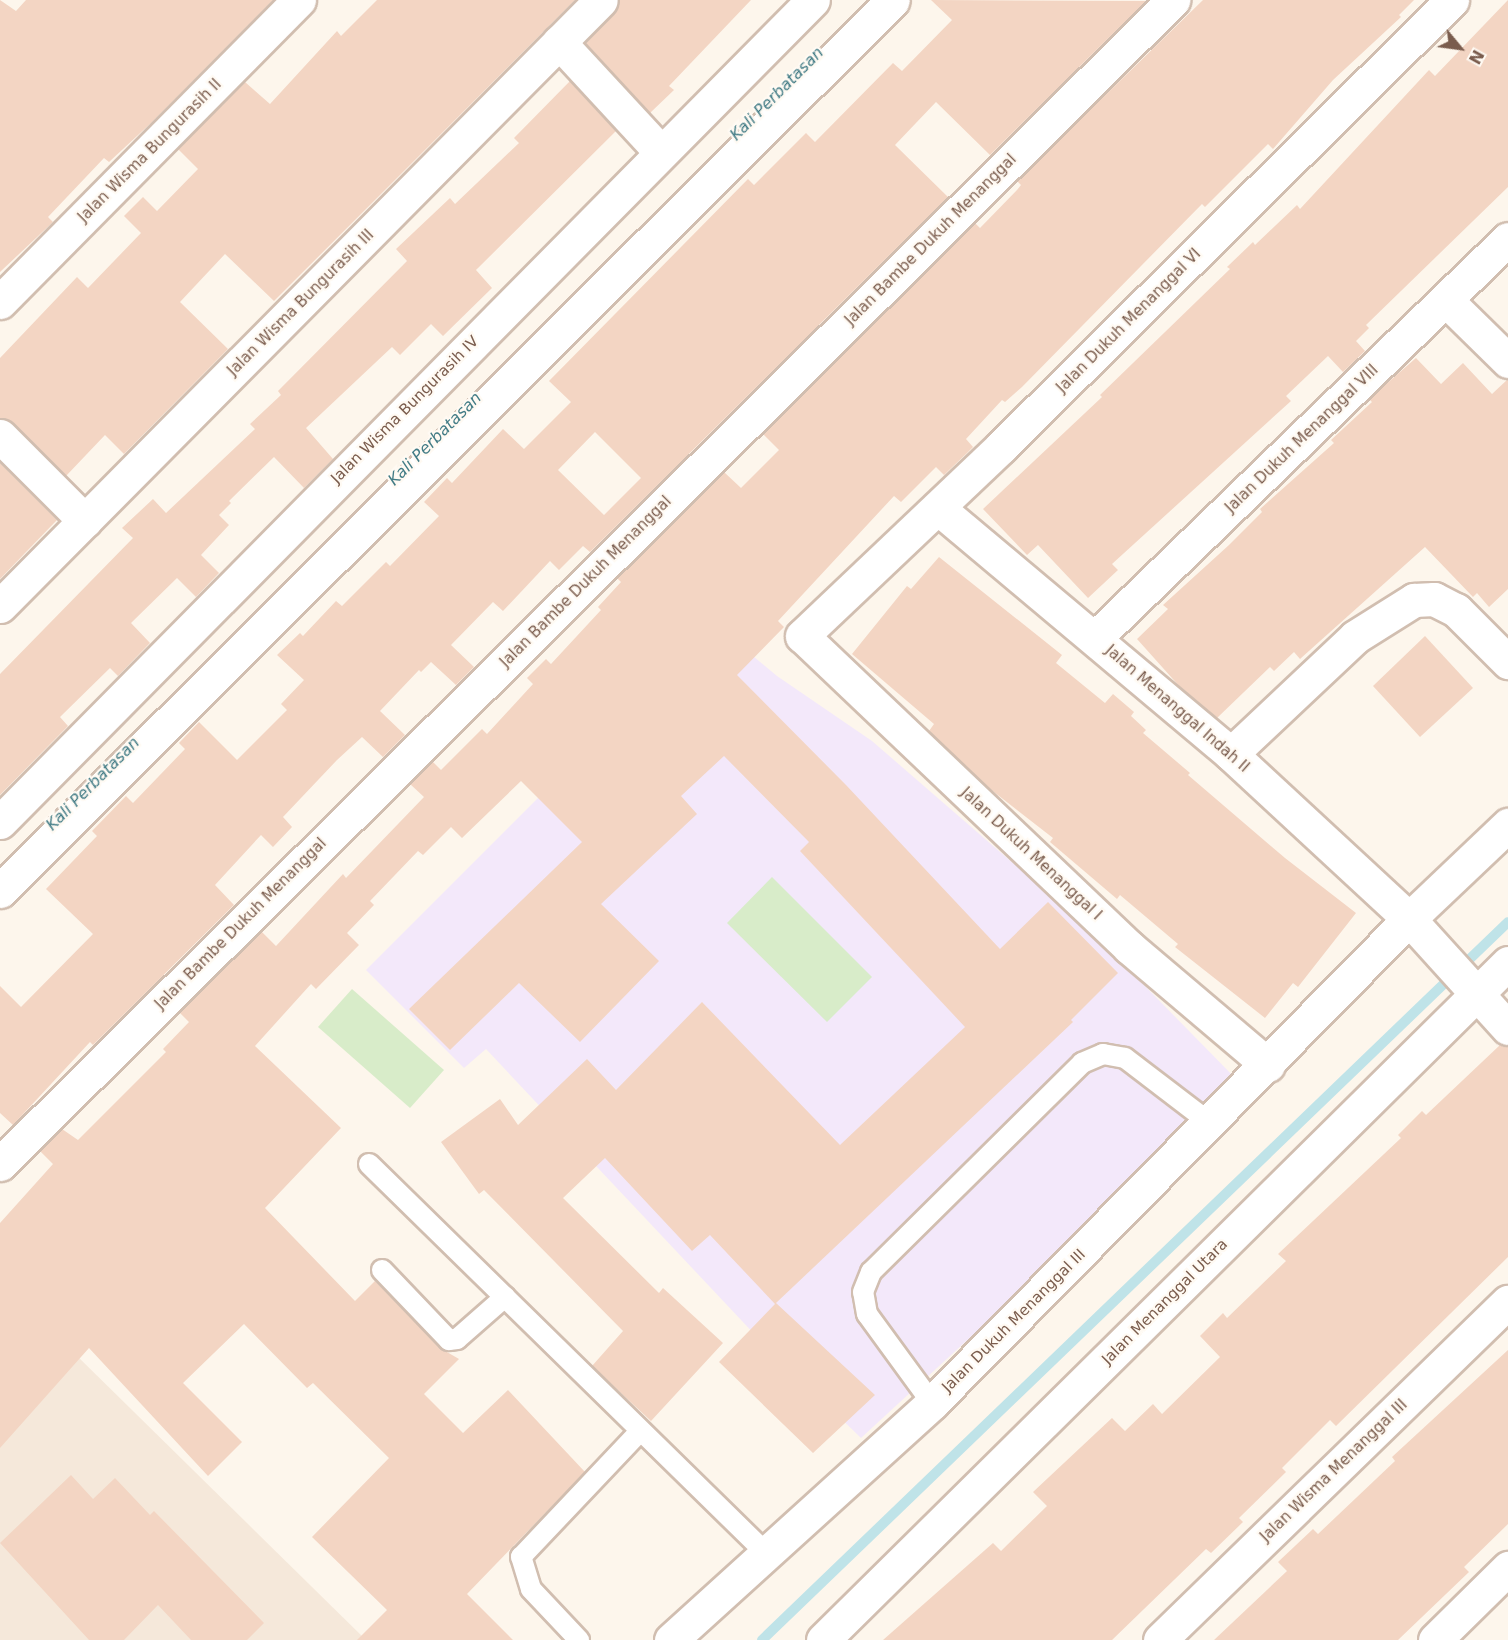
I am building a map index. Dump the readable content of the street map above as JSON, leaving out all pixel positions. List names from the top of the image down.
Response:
{
  "streets": {
    "street": [
      "Jalan Wisma Bungurasih II",
      "Jalan Bambe Dukuh Menanggal",
      "Jalan Wisma Bungurasih III",
      "Jalan Dukuh Menanggal VI",
      "Jalan Wisma Bungurasih IV",
      "Jalan Dukuh Menanggal VIII",
      "Jalan Menanggal Indah II",
      "Jalan Dukuh Menanggal I",
      "Jalan Menanggal Utara",
      "Jalan Dukuh Menanggal III",
      "Jalan Wisma Menanggal III"
    ]
  },
  "crossings": [
    ["Jalan Dukuh Menanggal VI", "Jalan Menanggal Indah II"],
    ["Jalan Dukuh Menanggal VI", "Jalan Dukuh Menanggal I"],
    ["Jalan Dukuh Menanggal VIII", "Jalan Menanggal Indah II"],
    ["Jalan Menanggal Indah II", "Jalan Menanggal Utara"],
    ["Jalan Menanggal Indah II", "Jalan Dukuh Menanggal III"],
    ["Jalan Dukuh Menanggal I", "Jalan Dukuh Menanggal III"]
  ],
  "water": ["Kali Perbatasan"],
  "north": "bottom right"
}
